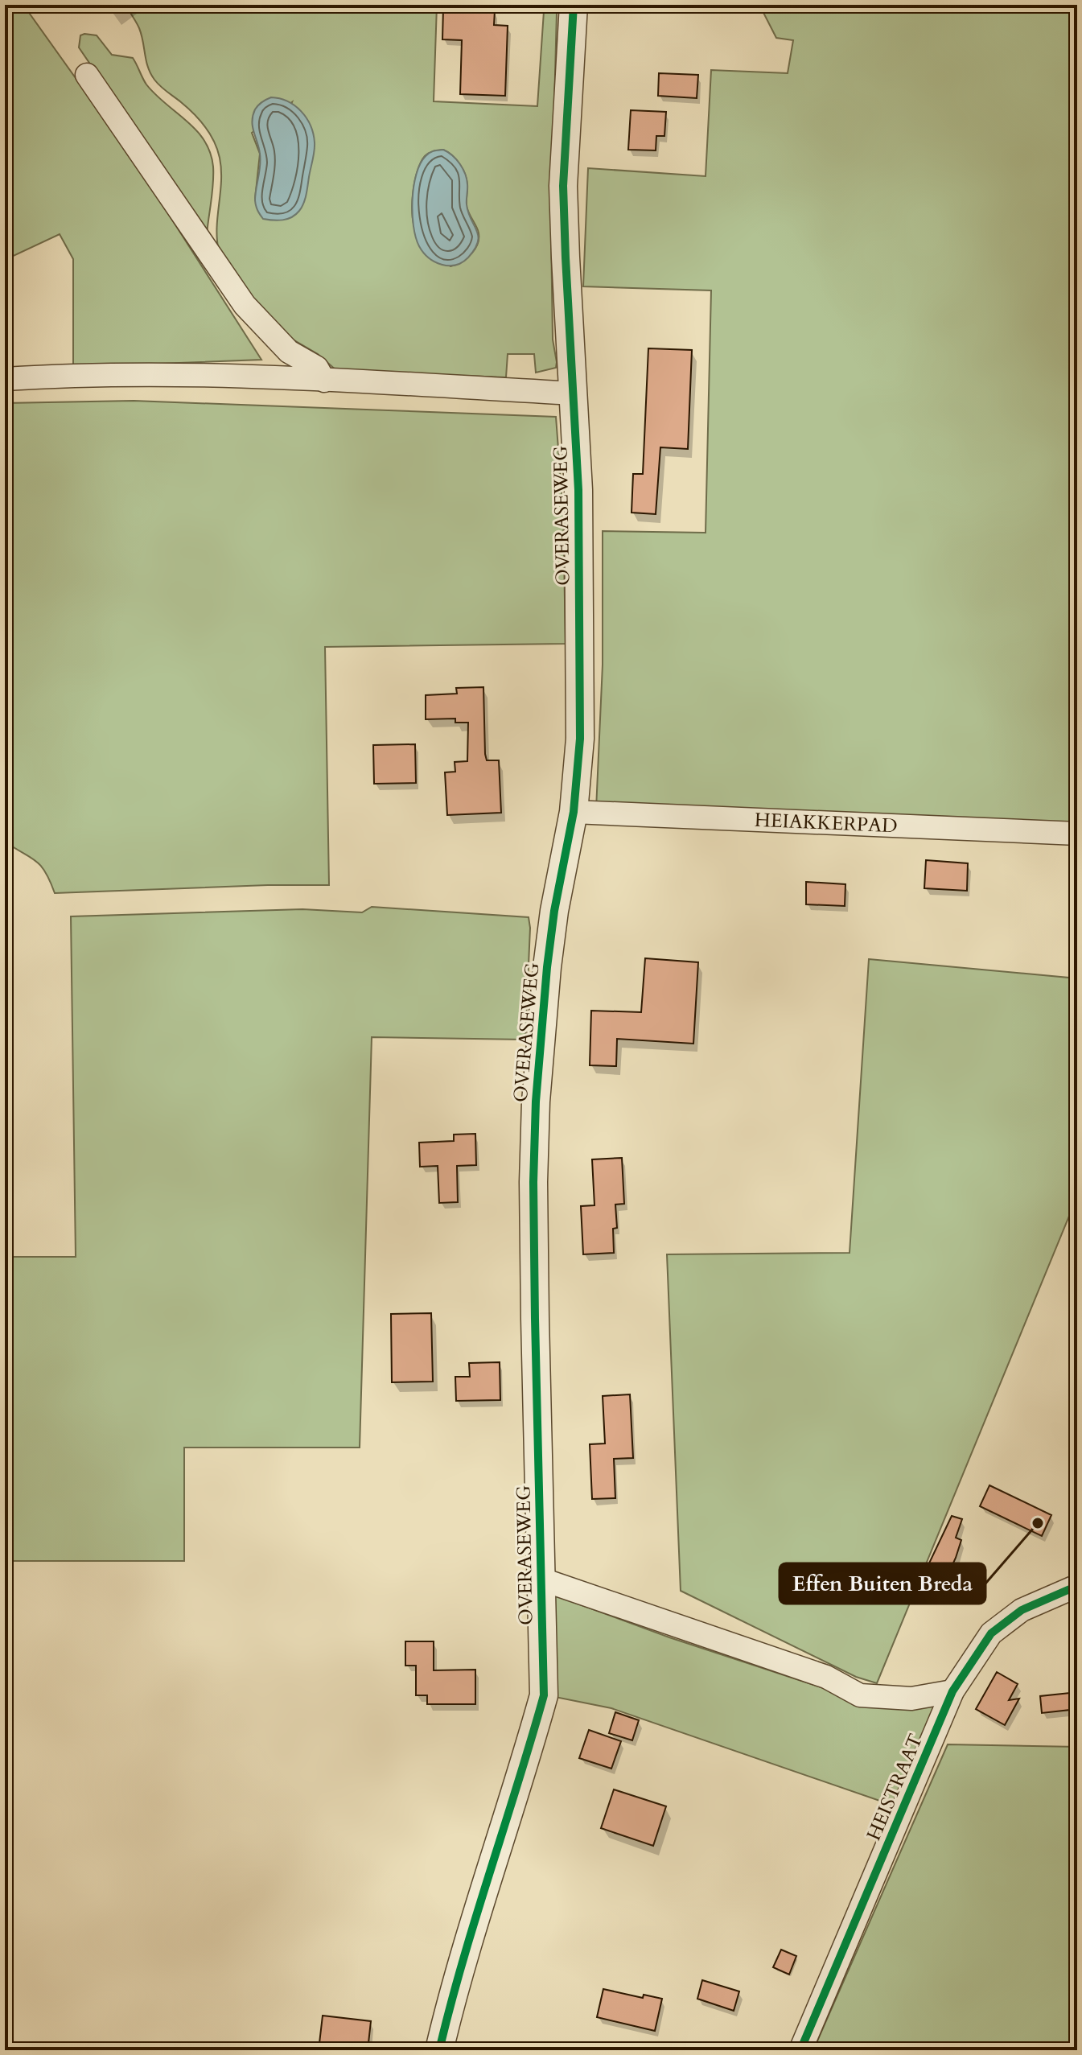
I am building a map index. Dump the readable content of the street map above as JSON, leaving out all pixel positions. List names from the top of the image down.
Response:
{
  "streets": {
    "street": ["OVERASEWEG", "HEIAKKERPAD", "HEISTRAAT"]
  },
  "crossings": [
    ["OVERASEWEG", "HEIAKKERPAD"]
  ],
  "places": ["Effen Buiten Breda"]
}
